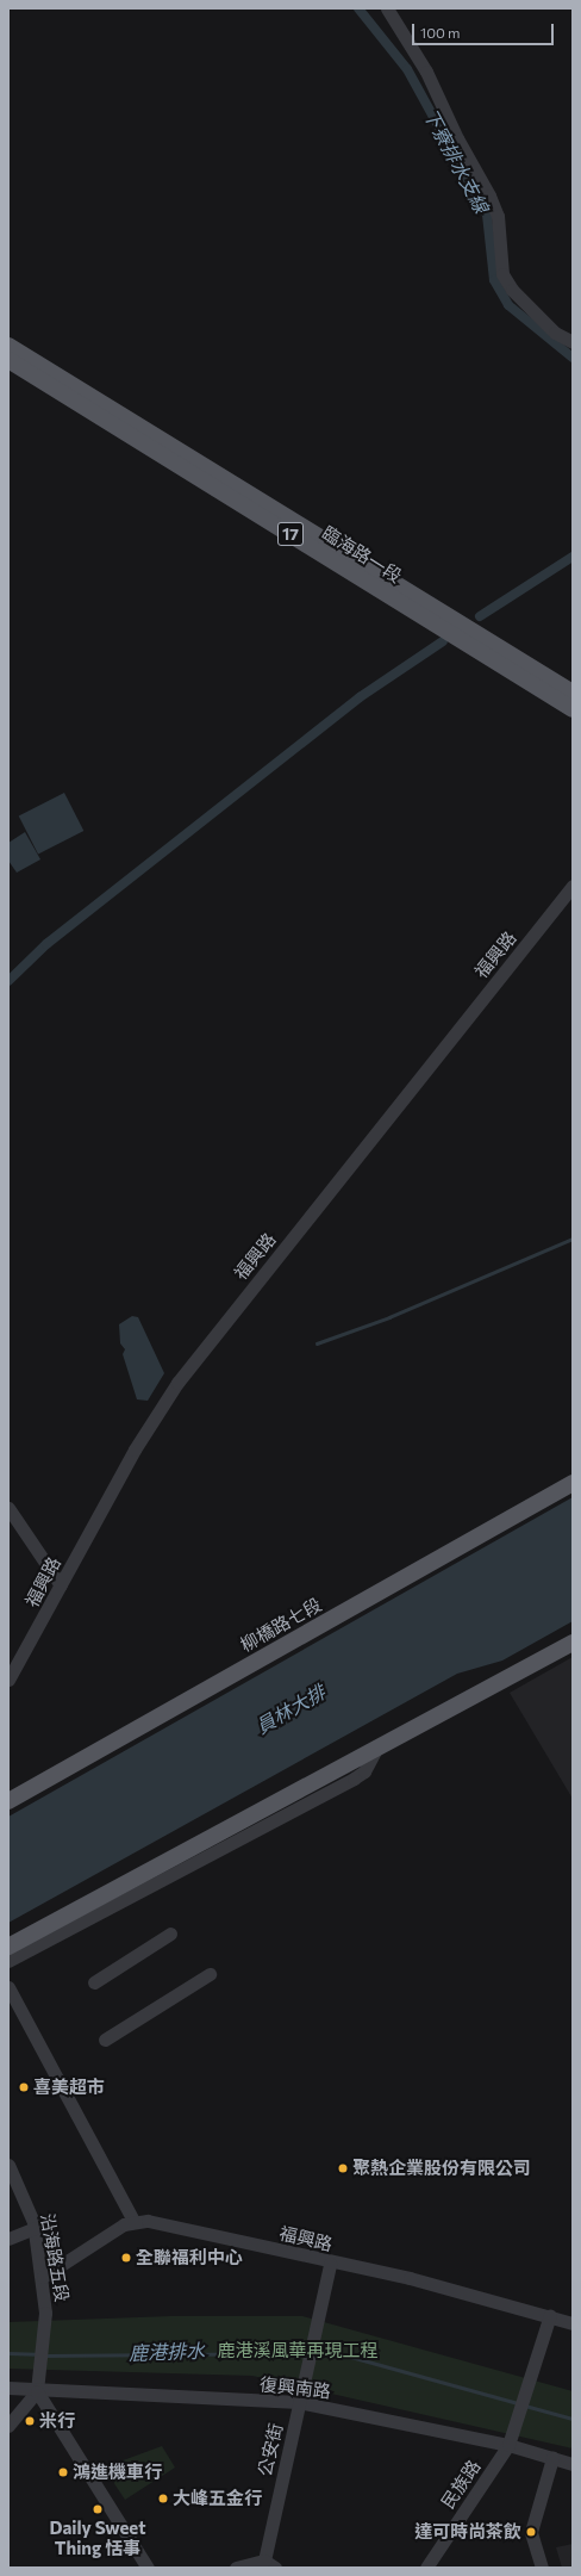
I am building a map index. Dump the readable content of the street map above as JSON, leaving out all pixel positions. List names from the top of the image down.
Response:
{
  "streets": {
    "main road": ["17", "臨海路一段", "柳橋路七段"],
    "street": [
      "福興路",
      "沿海路五段",
      "復興南路",
      "公安街",
      "民族路"
    ]
  },
  "crossings": [
    ["福興路", "公安街"],
    ["福興路", "民族路"],
    ["沿海路五段", "復興南路"],
    ["復興南路", "公安街"],
    ["復興南路", "民族路"]
  ],
  "water": ["下寮排水支線", "員林大排", "鹿港排水"],
  "parks": ["鹿港溪風華再現工程"],
  "places": [
    "喜美超市",
    "聚熱企業股份有限公司",
    "全聯福利中心",
    "米行",
    "鴻進機車行",
    "大峰五金行",
    "Daily Sweet Thing 恬事",
    "達可時尚茶飲"
  ],
  "scale_bar": "100 m"
}
